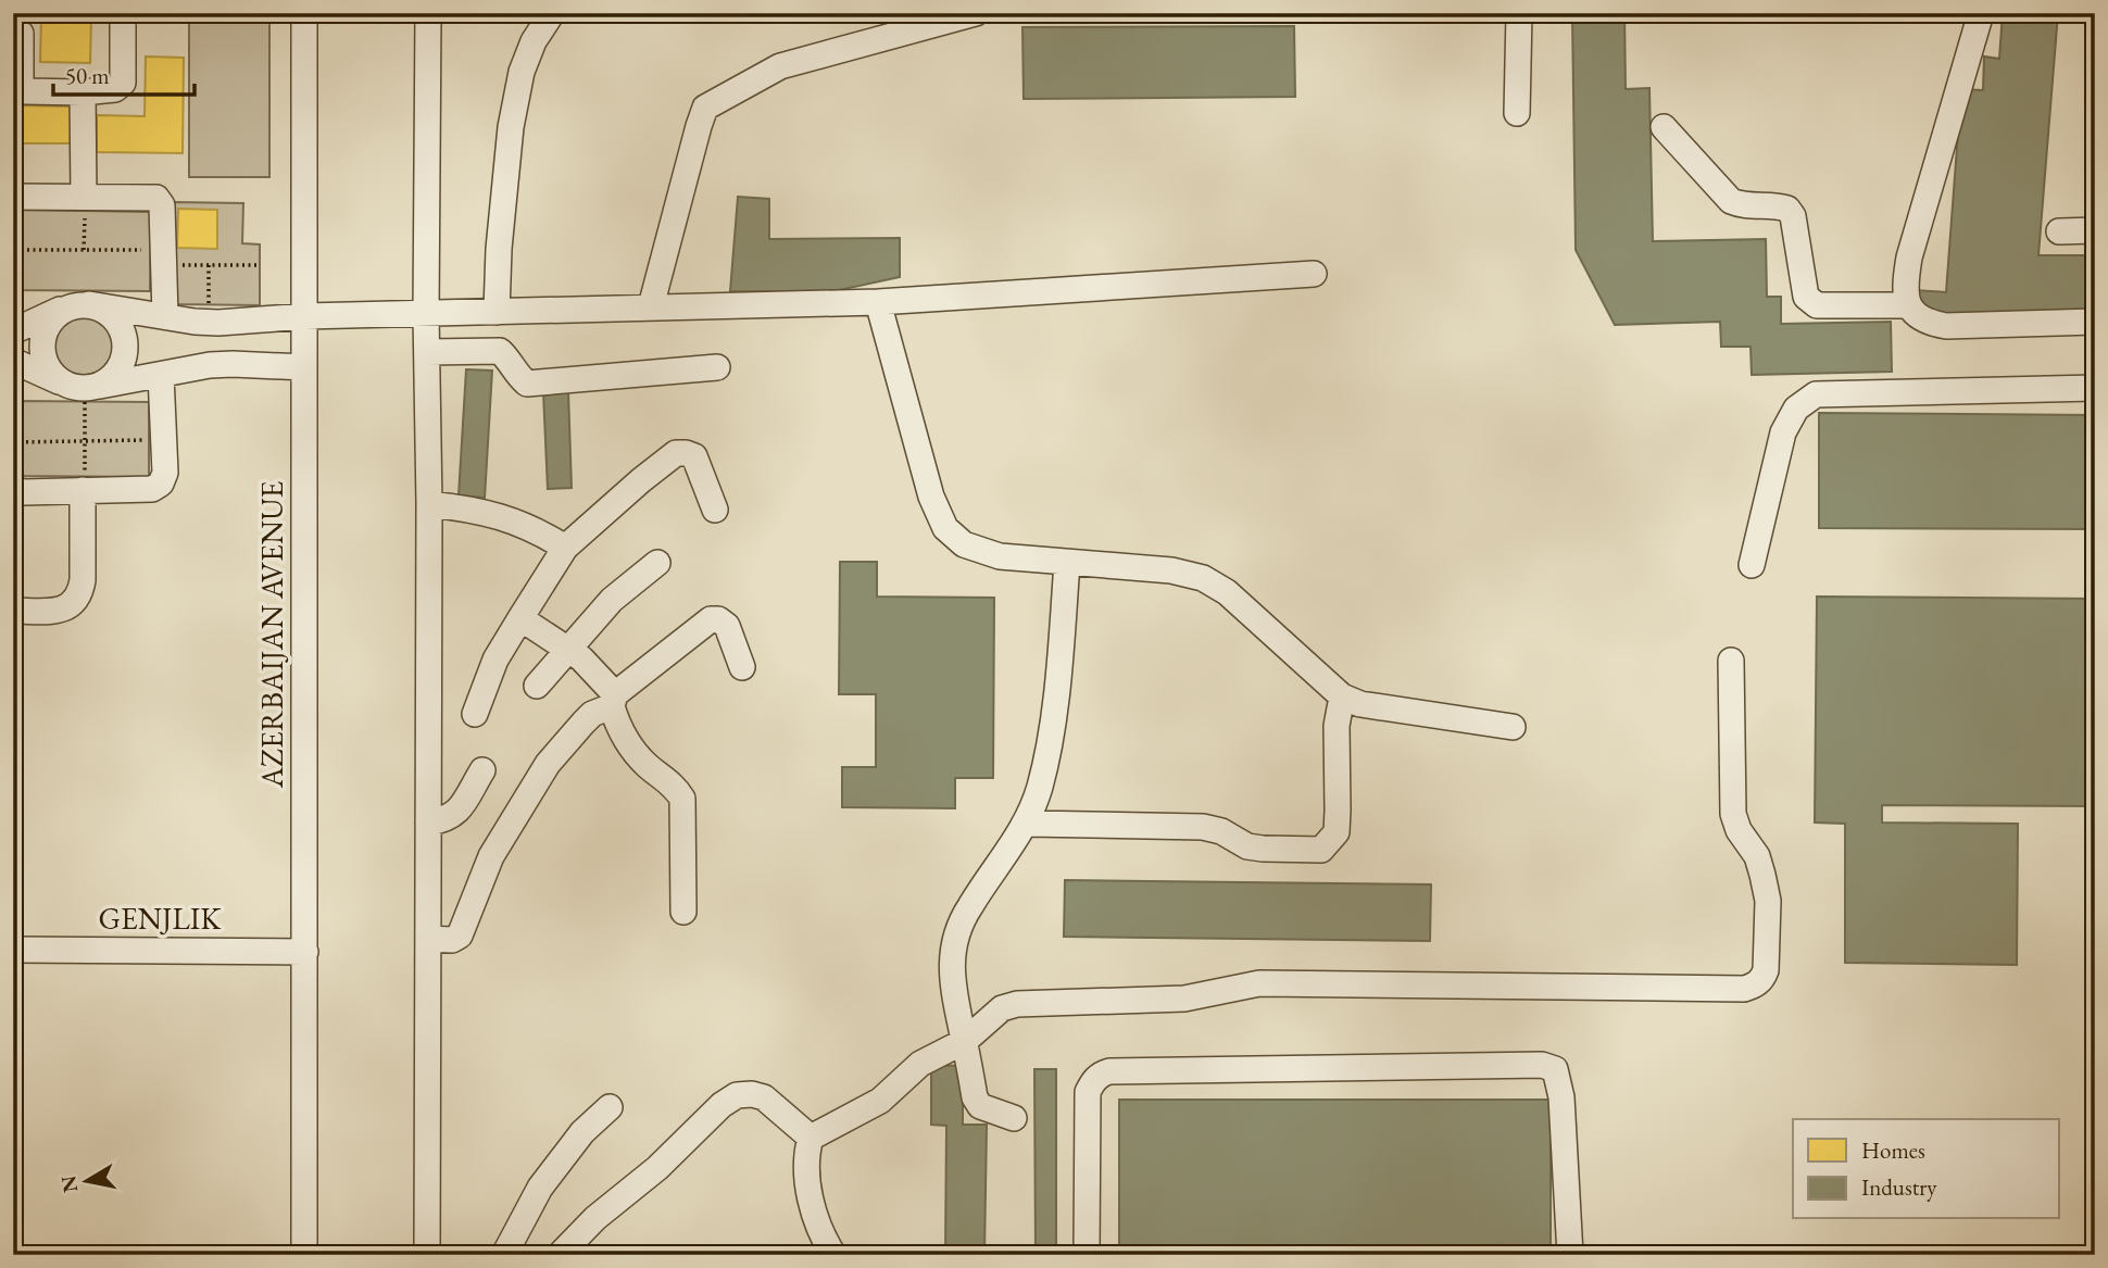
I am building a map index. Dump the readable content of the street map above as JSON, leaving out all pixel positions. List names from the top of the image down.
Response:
{
  "streets": {
    "street": ["AZERBAIJAN AVENUE", "GENJLIK"]
  },
  "crossings": [
    ["AZERBAIJAN AVENUE", "GENJLIK"]
  ],
  "legend": ["Homes", "Industry"],
  "scale_bar": "50 m",
  "north": "left"
}
